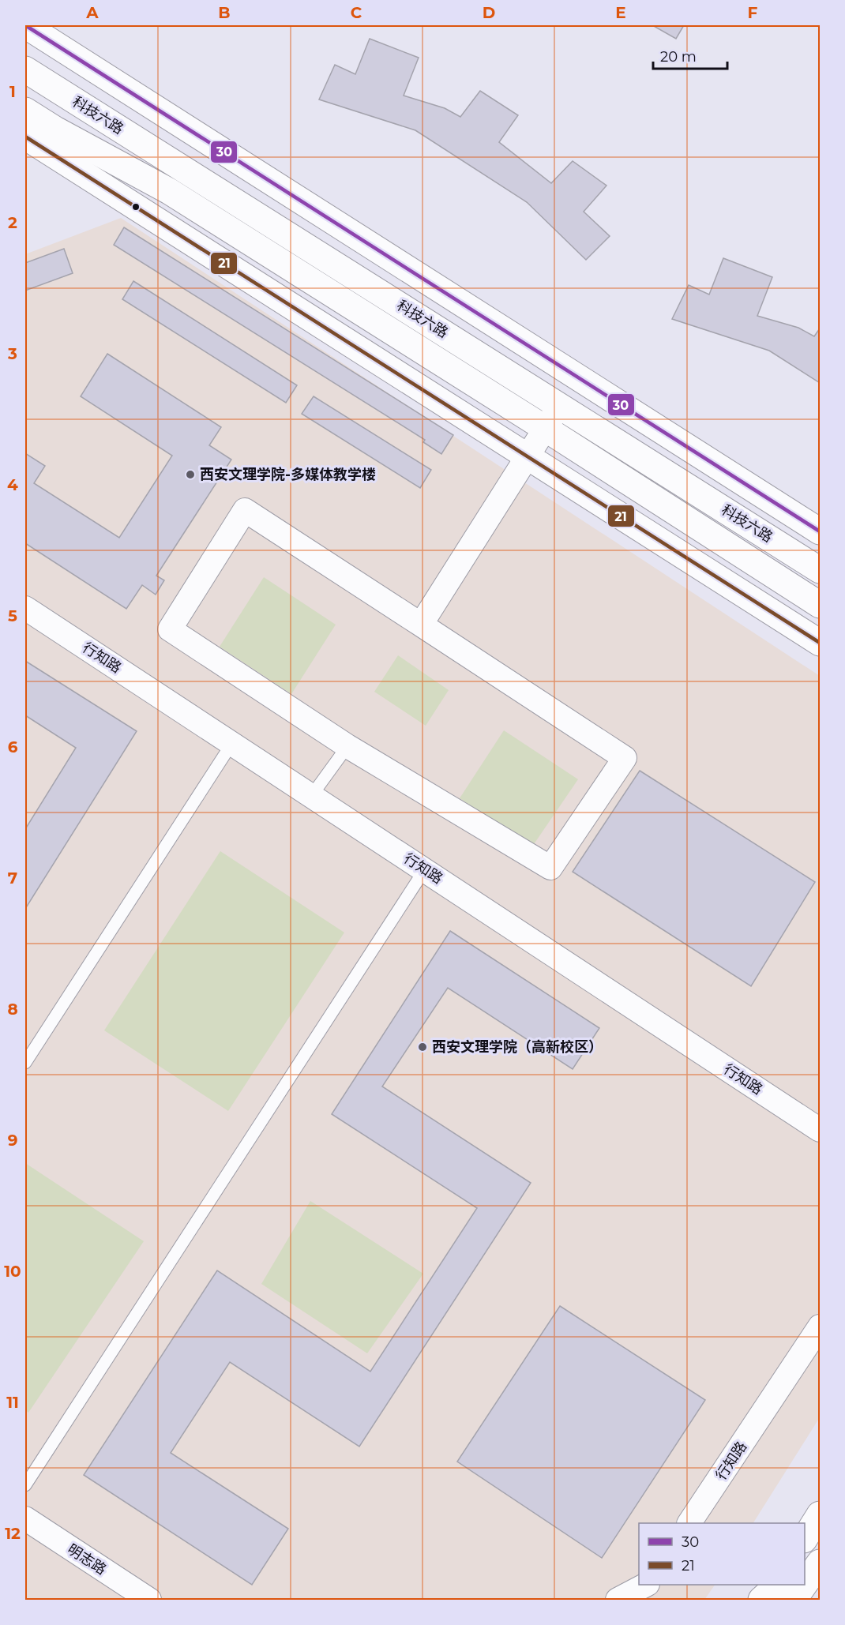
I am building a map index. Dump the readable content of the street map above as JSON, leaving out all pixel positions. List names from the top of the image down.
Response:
{
  "streets": {
    "main road": ["科技六路"],
    "street": ["行知路", "明志路"]
  },
  "places": ["西安文理学院-多媒体教学楼", "西安文理学院（高新校区）"],
  "lines": ["transit line 30", "transit line 21"],
  "legend": ["30", "21"],
  "scale_bar": "20 m",
  "grid": {
    "columns": [
      "A",
      "B",
      "C",
      "D",
      "E",
      "F"
    ],
    "rows": [
      "1",
      "2",
      "3",
      "4",
      "5",
      "6",
      "7",
      "8",
      "9",
      "10",
      "11",
      "12"
    ]
  }
}
